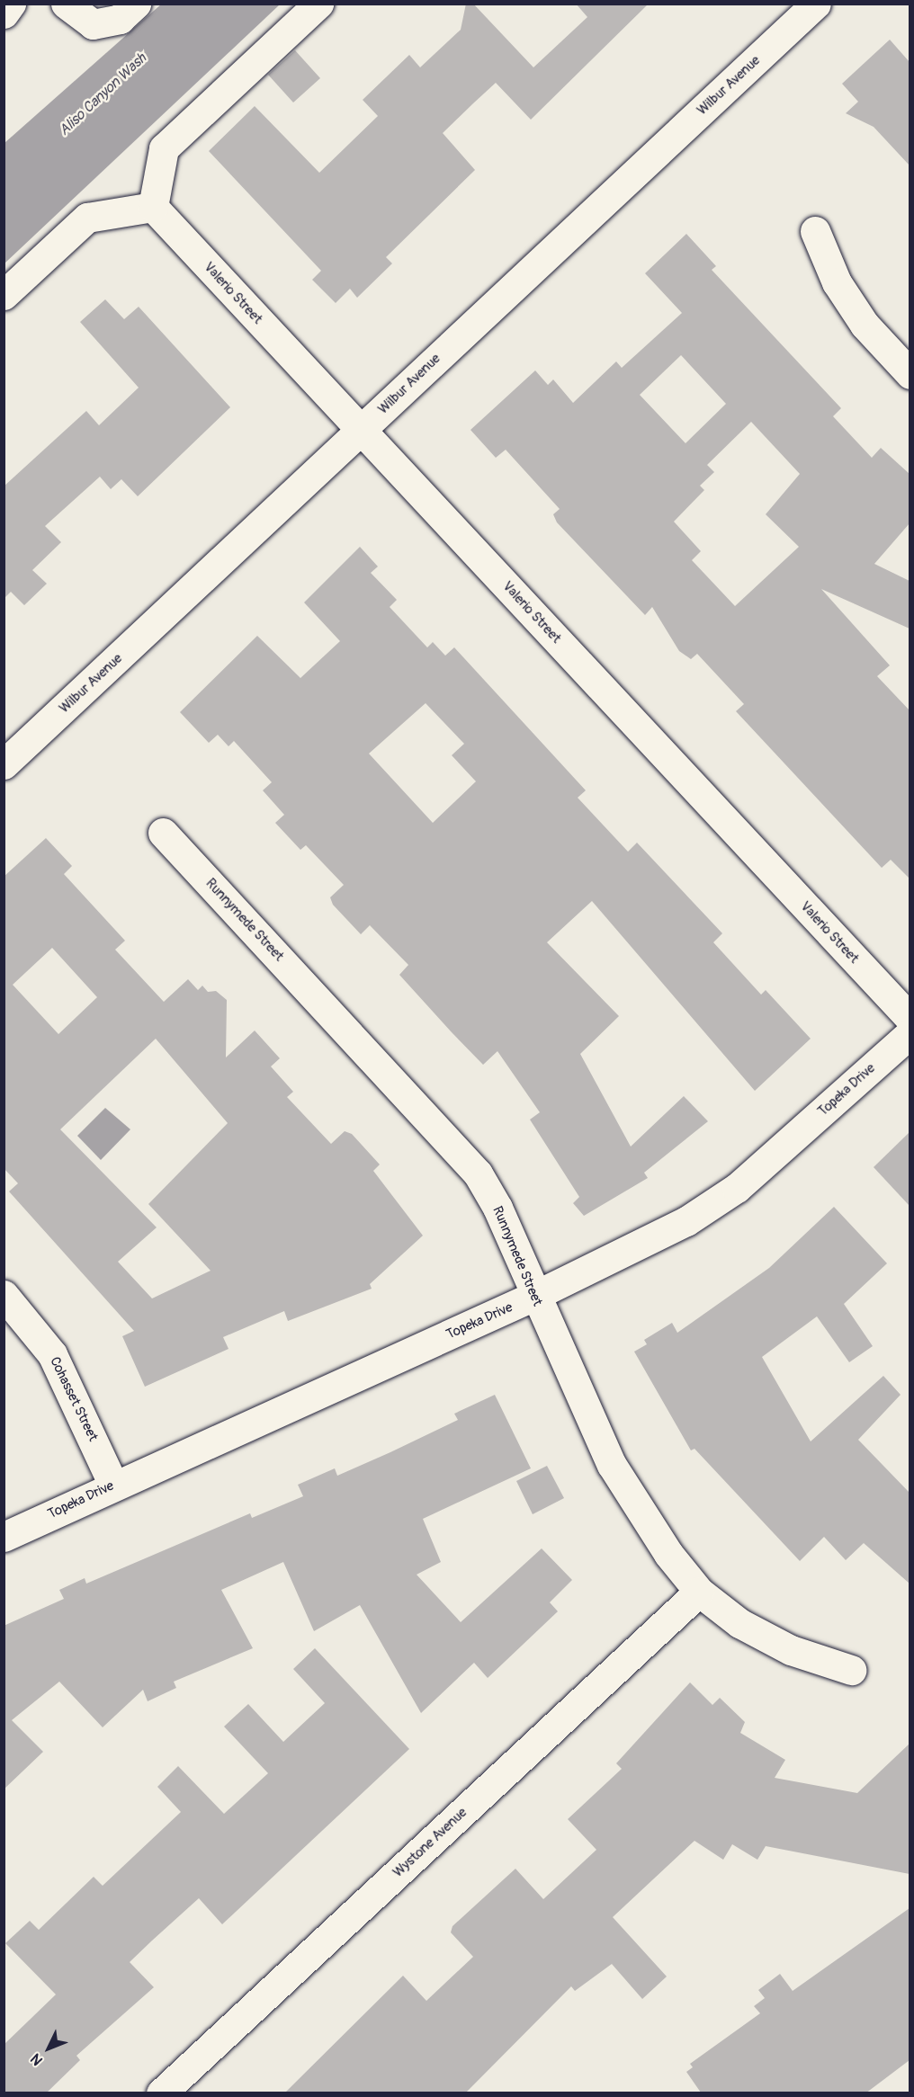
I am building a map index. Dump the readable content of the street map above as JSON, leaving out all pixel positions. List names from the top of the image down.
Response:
{
  "streets": {
    "street": [
      "Wilbur Avenue",
      "Valerio Street",
      "Runnymede Street",
      "Topeka Drive",
      "Cohasset Street",
      "Wystone Avenue"
    ]
  },
  "crossings": [
    ["Wilbur Avenue", "Valerio Street"],
    ["Runnymede Street", "Topeka Drive"],
    ["Runnymede Street", "Wystone Avenue"],
    ["Topeka Drive", "Cohasset Street"]
  ],
  "water": ["Aliso Canyon Wash"],
  "north": "bottom left"
}
